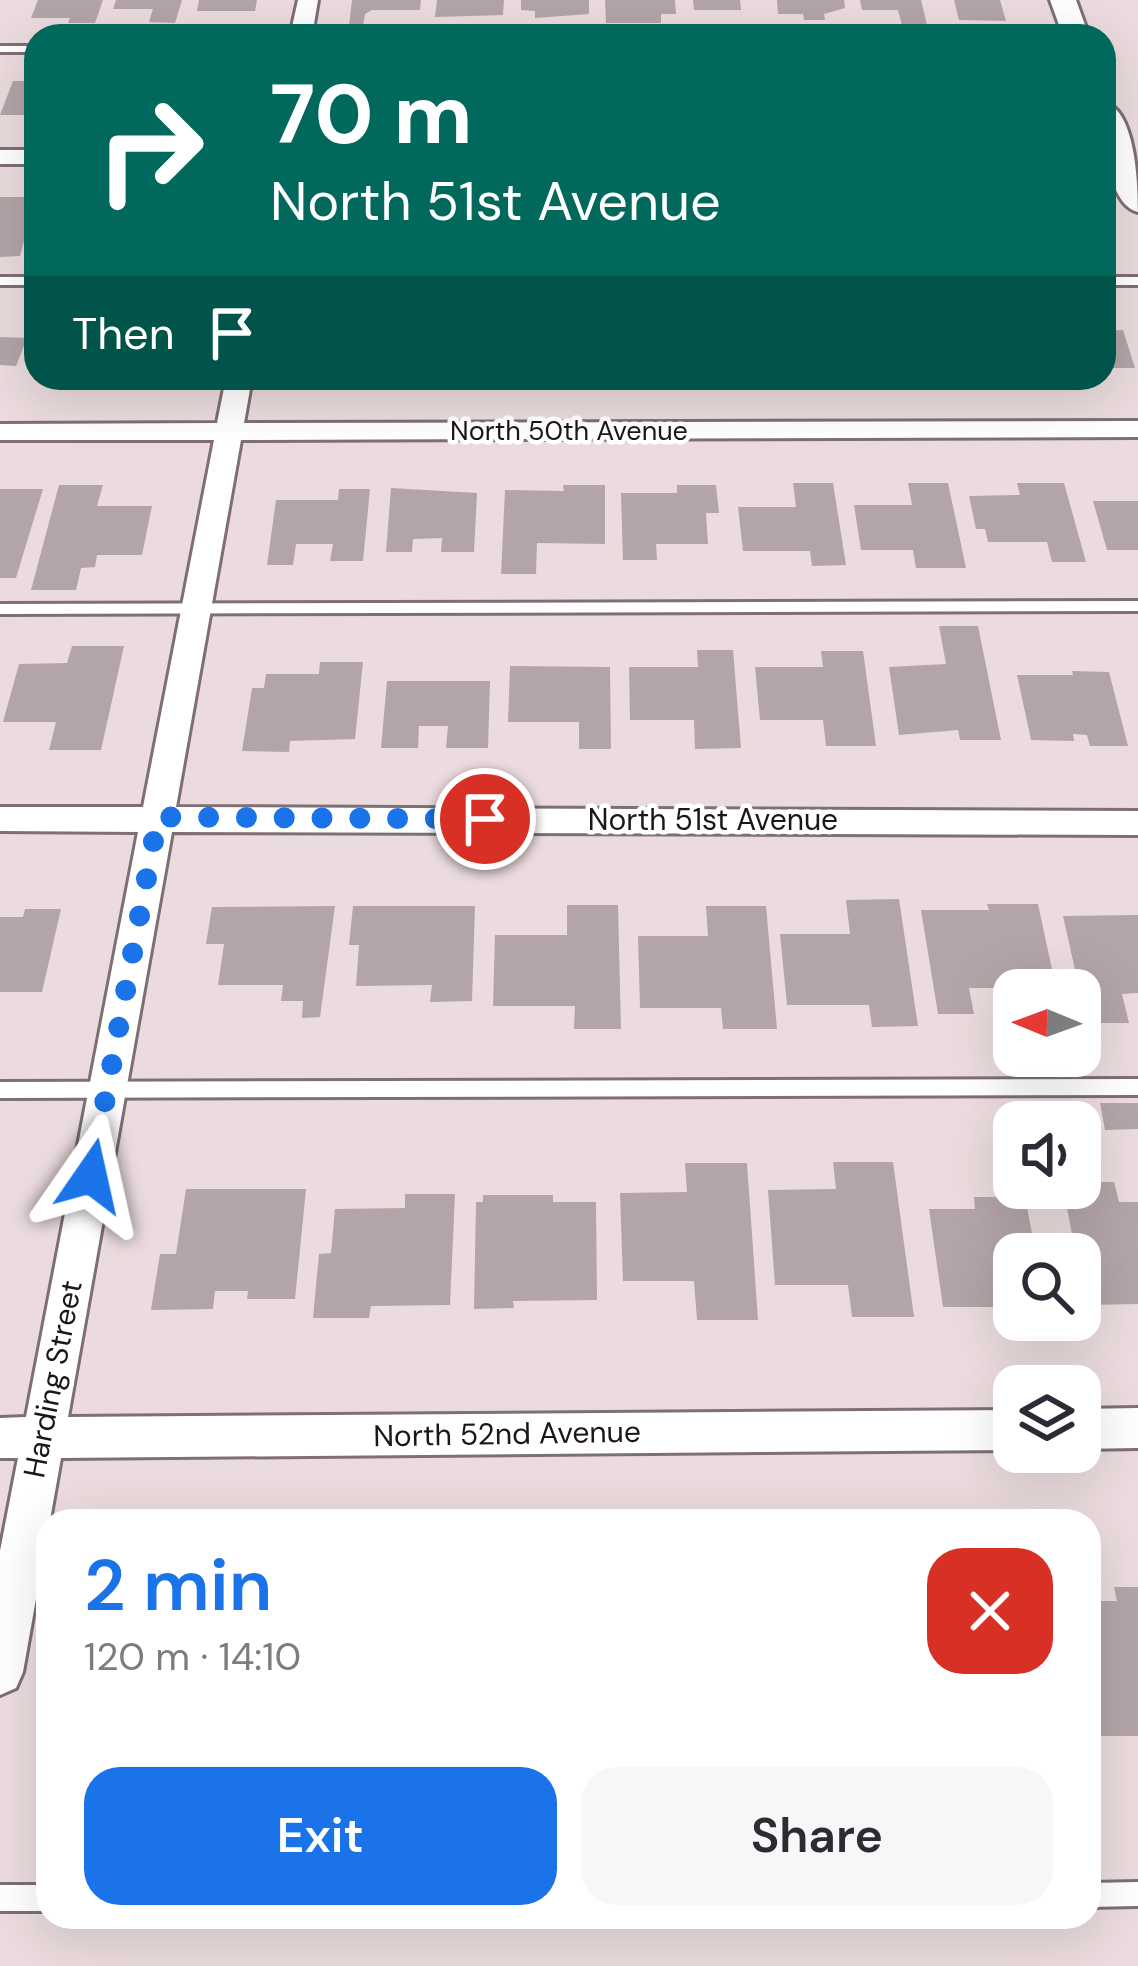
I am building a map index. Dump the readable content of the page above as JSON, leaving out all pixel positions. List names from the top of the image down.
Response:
{
  "streets": {
    "street": [
      "North 50th Avenue",
      "North 51st Avenue",
      "Harding Street",
      "North 52nd Avenue"
    ]
  },
  "crossings": [
    ["North 50th Avenue", "Harding Street"],
    ["North 51st Avenue", "Harding Street"],
    ["Harding Street", "North 52nd Avenue"]
  ],
  "north": "left",
  "page": {
    "turn": ["70 m", "North 51st Avenue"],
    "then": "Then",
    "heading": ["2 min", "120 m · 14:10"],
    "buttons": ["Exit", "Share"]
  }
}
